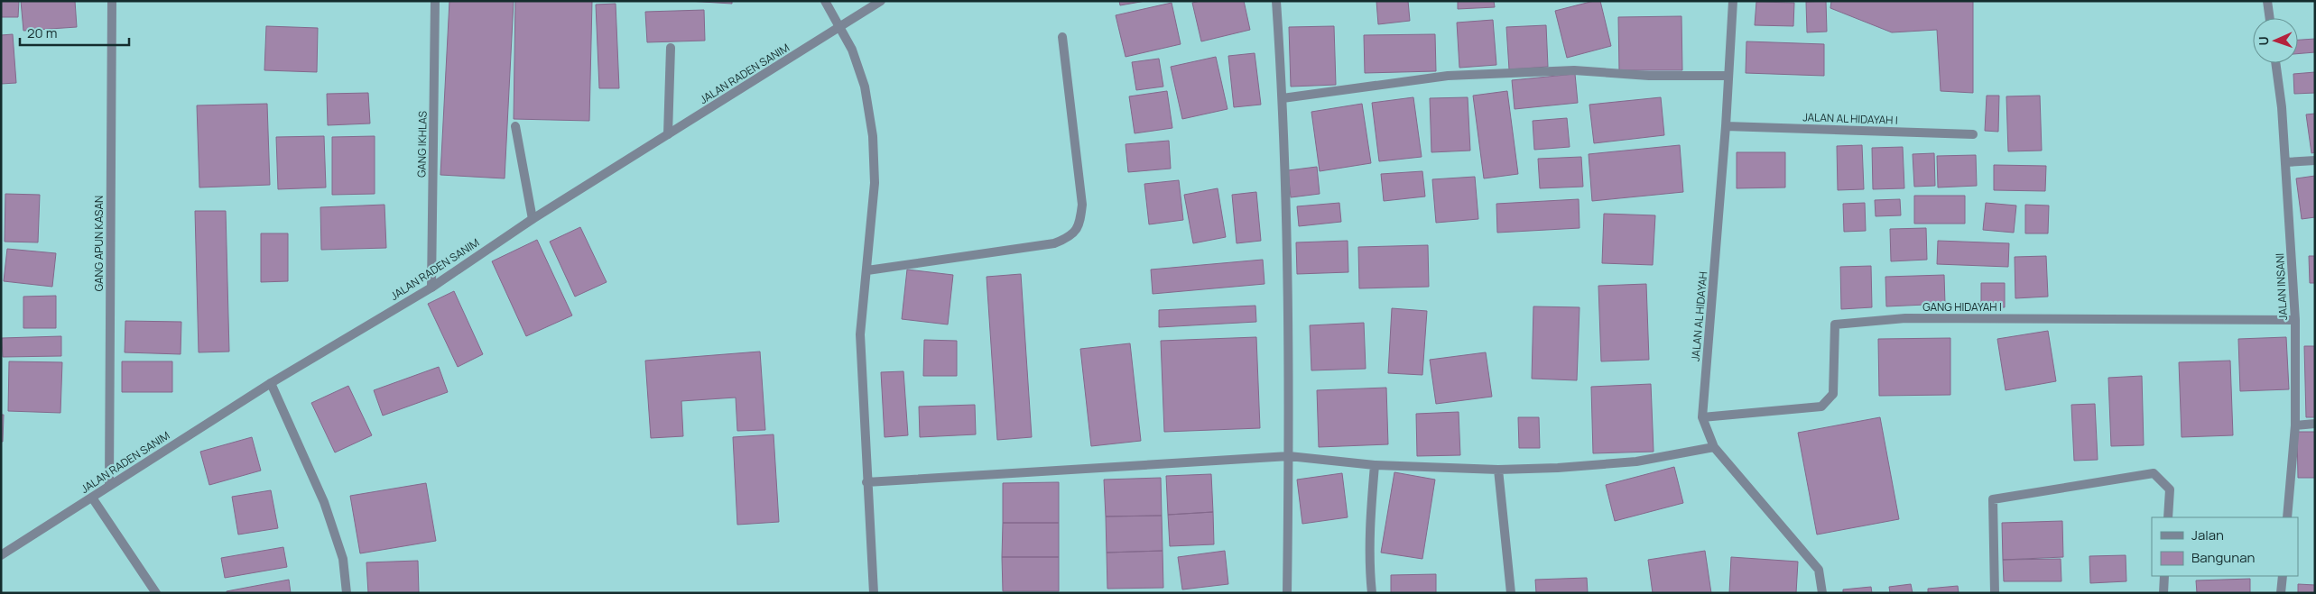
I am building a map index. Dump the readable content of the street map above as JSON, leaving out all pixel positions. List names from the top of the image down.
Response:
{
  "streets": {
    "street": [
      "JALAN RADEN SANIM",
      "JALAN AL HIDAYAH I",
      "GANG IKHLAS",
      "GANG APUN KASAN",
      "JALAN INSANI",
      "GANG HIDAYAH I",
      "JALAN AL HIDAYAH"
    ]
  },
  "crossings": [
    ["JALAN RADEN SANIM", "GANG IKHLAS"],
    ["JALAN RADEN SANIM", "GANG APUN KASAN"],
    ["JALAN AL HIDAYAH I", "JALAN AL HIDAYAH"],
    ["JALAN INSANI", "GANG HIDAYAH I"],
    ["GANG HIDAYAH I", "JALAN AL HIDAYAH"]
  ],
  "legend": ["Jalan", "Bangunan"],
  "scale_bar": "20 m",
  "north": "left"
}
